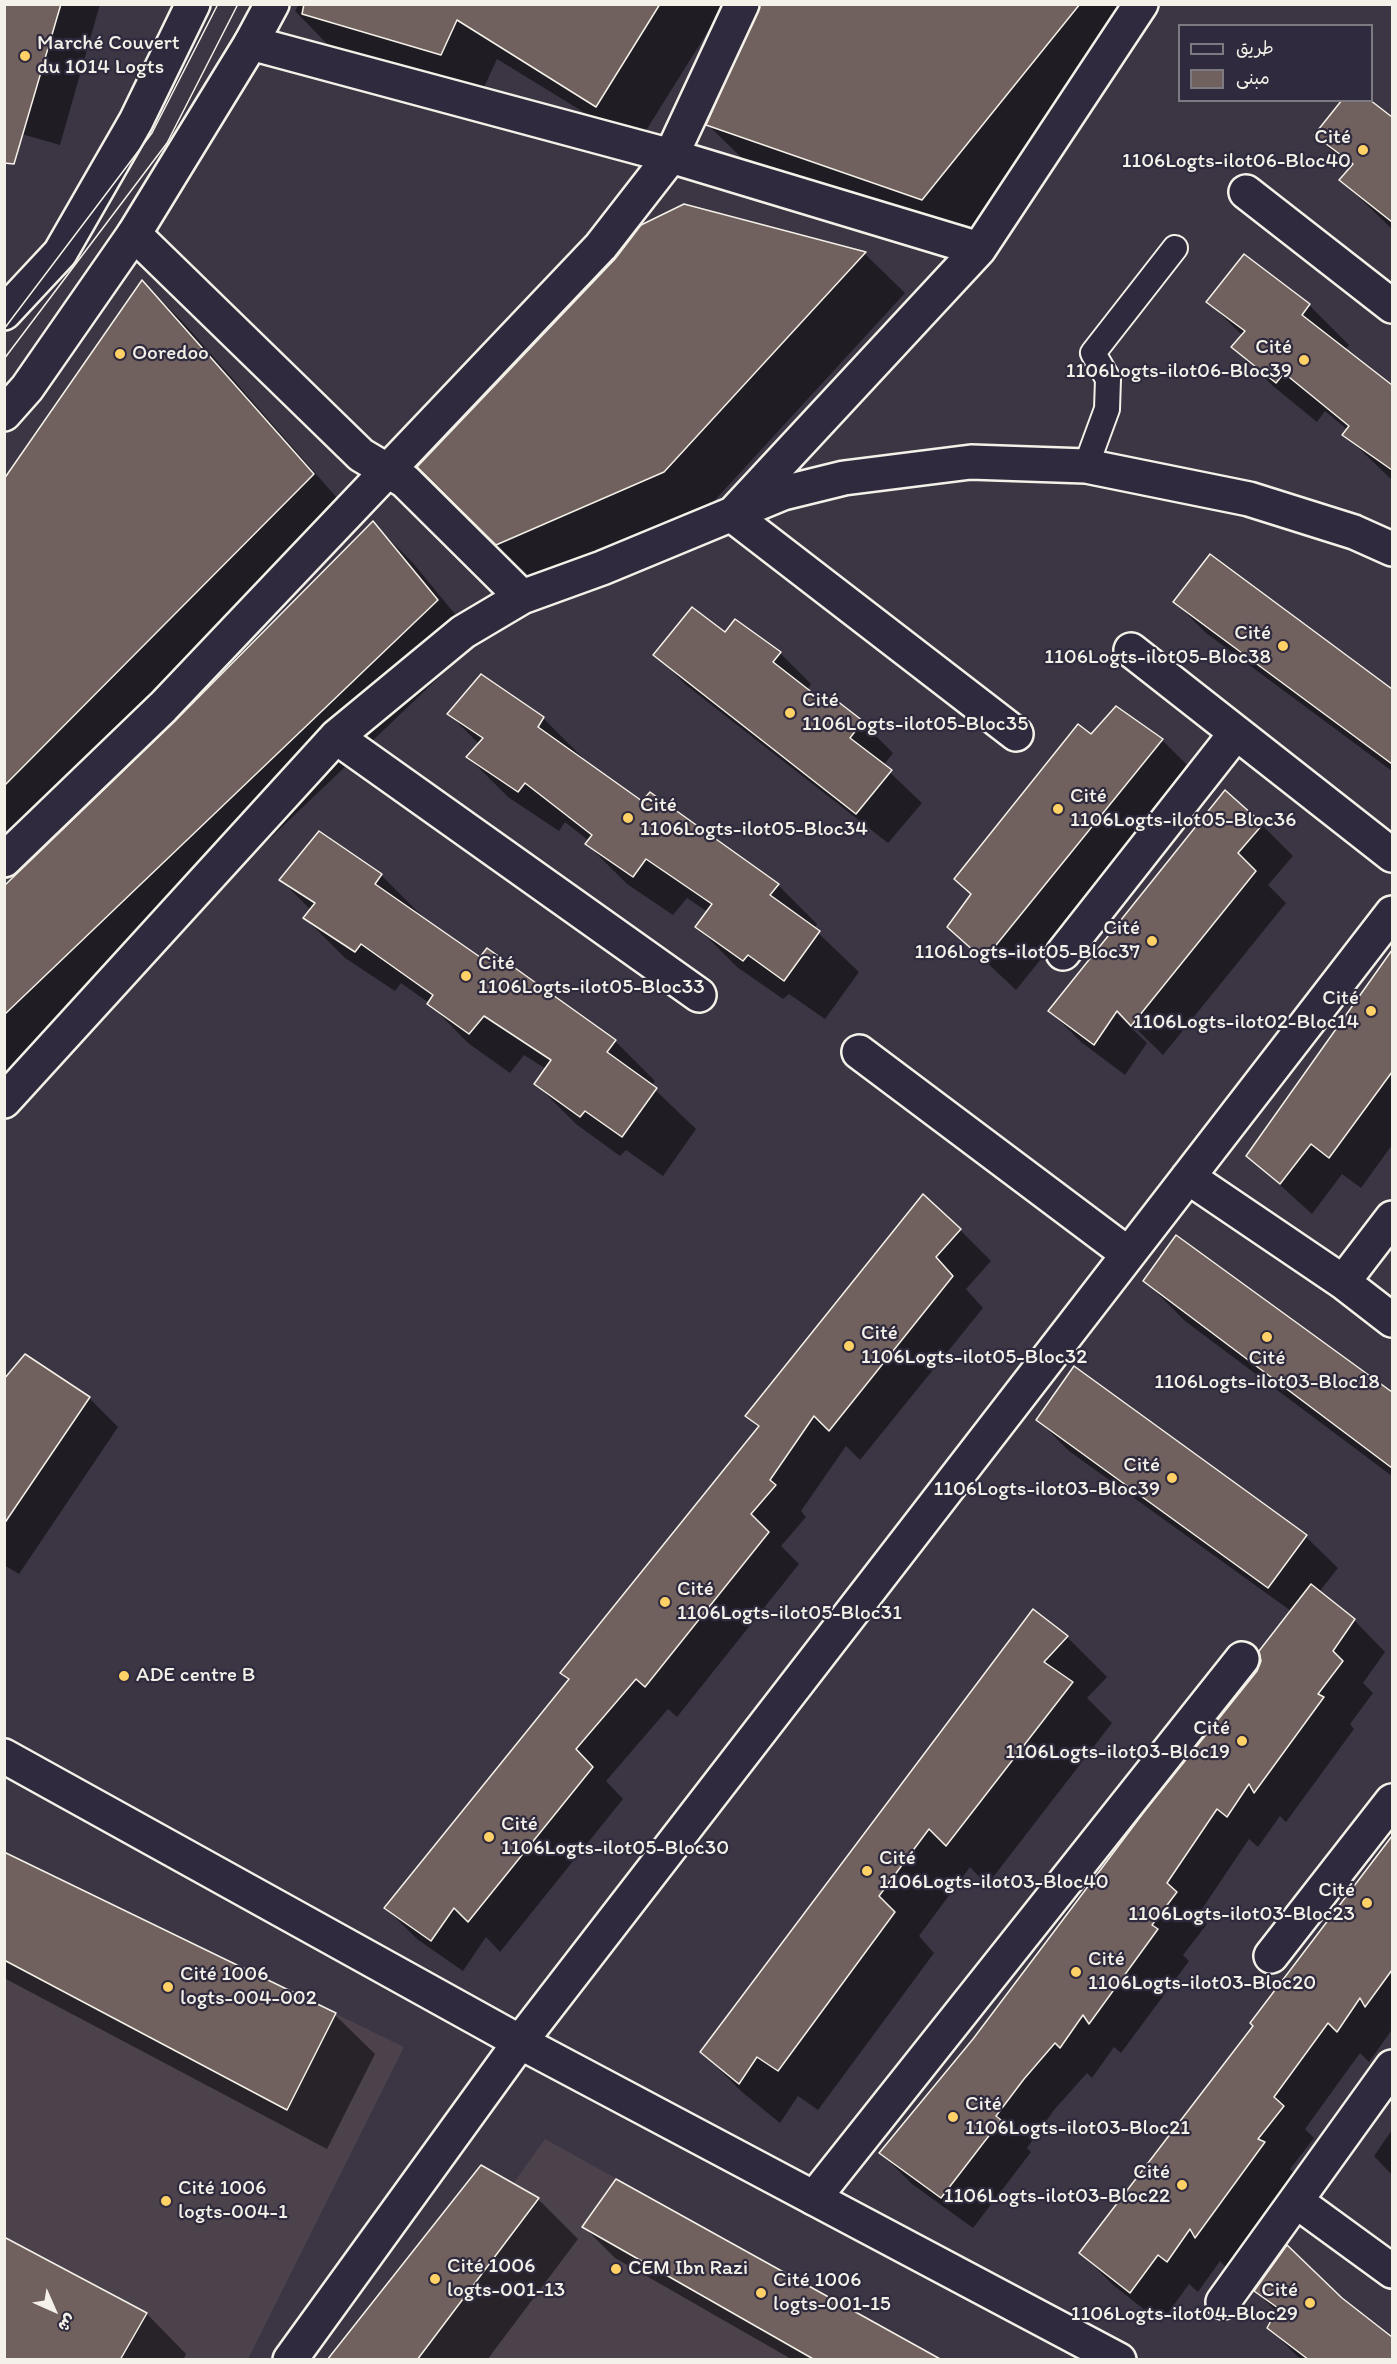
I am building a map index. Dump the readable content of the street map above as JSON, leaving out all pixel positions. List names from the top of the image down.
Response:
{
  "places": [
    "Marché Couvert du 1014 Logts",
    "Cité 1106Logts-ilot06-Bloc40",
    "Ooredoo",
    "Cité 1106Logts-ilot06-Bloc39",
    "Cité 1106Logts-ilot05-Bloc38",
    "Cité 1106Logts-ilot05-Bloc35",
    "Cité 1106Logts-ilot05-Bloc36",
    "Cité 1106Logts-ilot05-Bloc34",
    "Cité 1106Logts-ilot05-Bloc37",
    "Cité 1106Logts-ilot05-Bloc33",
    "Cité 1106Logts-ilot02-Bloc14",
    "Cité 1106Logts-ilot03-Bloc18",
    "Cité 1106Logts-ilot05-Bloc32",
    "Cité 1106Logts-ilot03-Bloc39",
    "Cité 1106Logts-ilot05-Bloc31",
    "ADE centre B",
    "Cité 1106Logts-ilot03-Bloc19",
    "Cité 1106Logts-ilot05-Bloc30",
    "Cité 1106Logts-ilot03-Bloc40",
    "Cité 1106Logts-ilot03-Bloc23",
    "Cité 1106Logts-ilot03-Bloc20",
    "Cité 1006 logts-004-002",
    "Cité 1106Logts-ilot03-Bloc21",
    "Cité 1106Logts-ilot03-Bloc22",
    "Cité 1006 logts-004-1",
    "CEM Ibn Razi",
    "Cité 1006 logts-001-13",
    "Cité 1006 logts-001-15",
    "Cité 1106Logts-ilot04-Bloc29"
  ],
  "legend": ["طريق", "مبنى"],
  "north": "bottom right"
}
